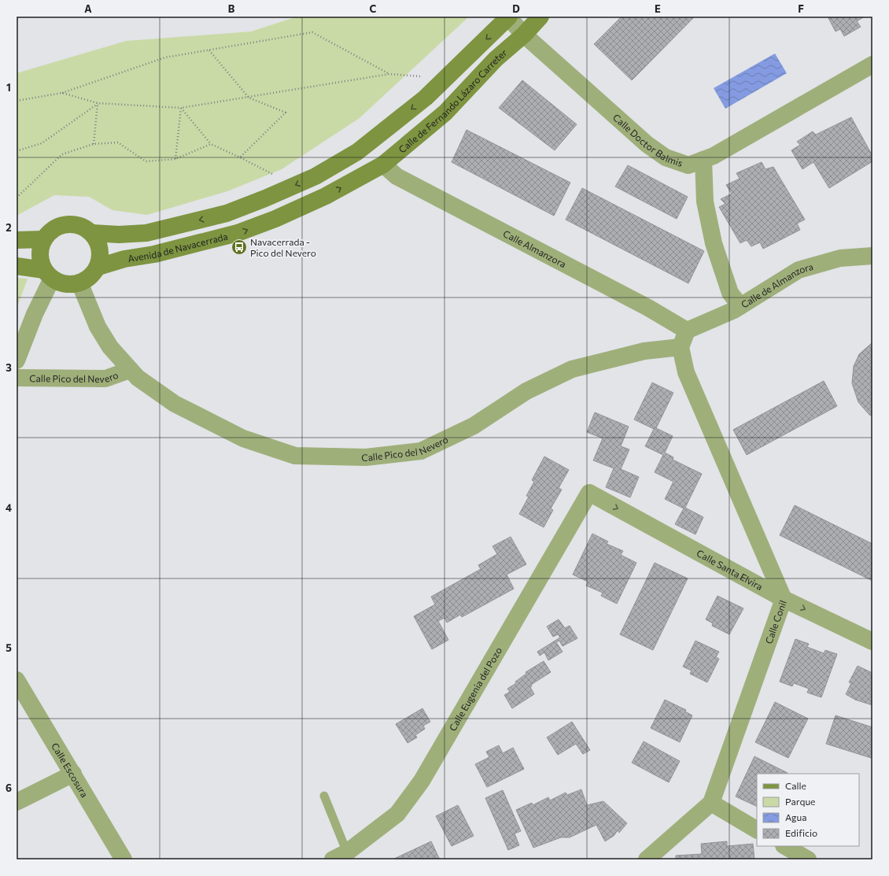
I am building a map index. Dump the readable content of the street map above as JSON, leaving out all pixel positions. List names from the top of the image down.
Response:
{
  "streets": {
    "street": [
      "Calle de Fernando Lázaro Carreter",
      "Calle Doctor Balmis",
      "Avenida de Navacerrada",
      "Calle Almanzora",
      "Calle de Almanzora",
      "Calle Pico del Nevero",
      "Calle Santa Elvira",
      "Calle Conil",
      "Calle Eugenia del Pozo",
      "Calle Escosura"
    ]
  },
  "crossings": [
    ["Calle de Fernando Lázaro Carreter", "Calle Doctor Balmis"],
    ["Calle de Fernando Lázaro Carreter", "Avenida de Navacerrada"],
    ["Calle de Fernando Lázaro Carreter", "Calle Almanzora"],
    ["Avenida de Navacerrada", "Calle Pico del Nevero"],
    ["Calle Almanzora", "Calle de Almanzora"],
    ["Calle Pico del Nevero", "Calle Conil"],
    ["Calle Santa Elvira", "Calle Conil"],
    ["Calle Santa Elvira", "Calle Eugenia del Pozo"]
  ],
  "one_way": ["Calle Santa Elvira"],
  "places": {
    "bus stop": ["Navacerrada - Pico del Nevero"]
  },
  "legend": [
    "Calle",
    "Parque",
    "Agua",
    "Edificio"
  ],
  "grid": {
    "columns": [
      "A",
      "B",
      "C",
      "D",
      "E",
      "F"
    ],
    "rows": [
      "1",
      "2",
      "3",
      "4",
      "5",
      "6"
    ]
  }
}
